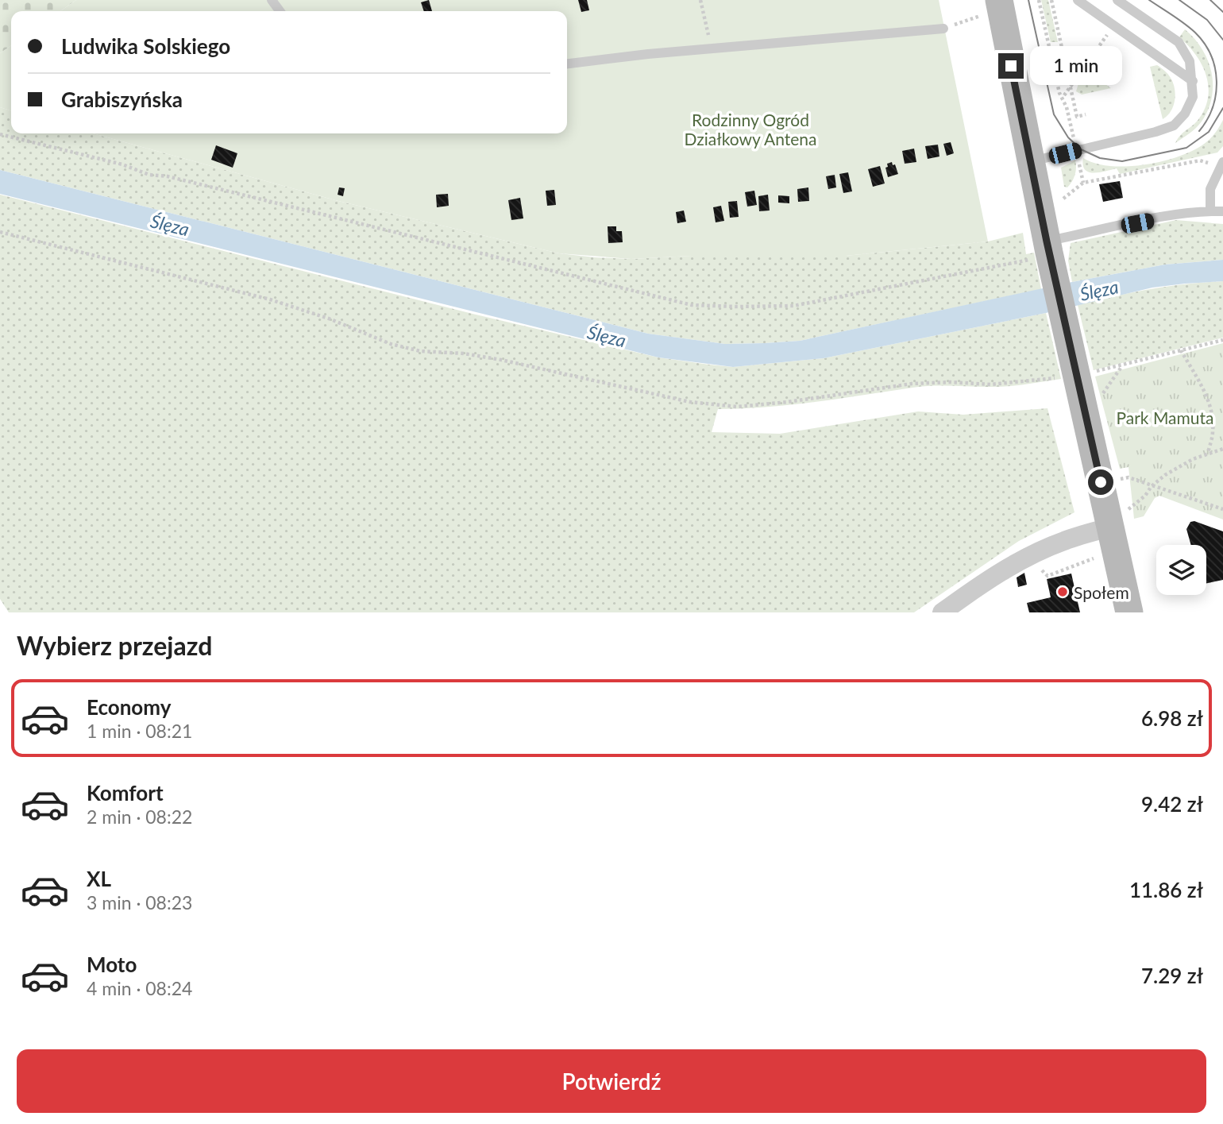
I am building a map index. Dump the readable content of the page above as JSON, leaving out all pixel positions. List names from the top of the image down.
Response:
{
  "water": ["Ślęza"],
  "parks": ["Rodzinny Ogród Działkowy Antena", "Park Mamuta"],
  "places": ["Społem"],
  "page": {
    "banner": ["Ludwika Solskiego", "Grabiszyńska"],
    "bubble": "1 min",
    "heading": "Wybierz przejazd",
    "list": [
      {
        "name": "Economy",
        "note": "1 min · 08:21",
        "value": "6.98 zł"
      },
      {
        "name": "Komfort",
        "note": "2 min · 08:22",
        "value": "9.42 zł"
      },
      {
        "name": "XL",
        "note": "3 min · 08:23",
        "value": "11.86 zł"
      },
      {
        "name": "Moto",
        "note": "4 min · 08:24",
        "value": "7.29 zł"
      }
    ],
    "buttons": "Potwierdź"
  }
}
